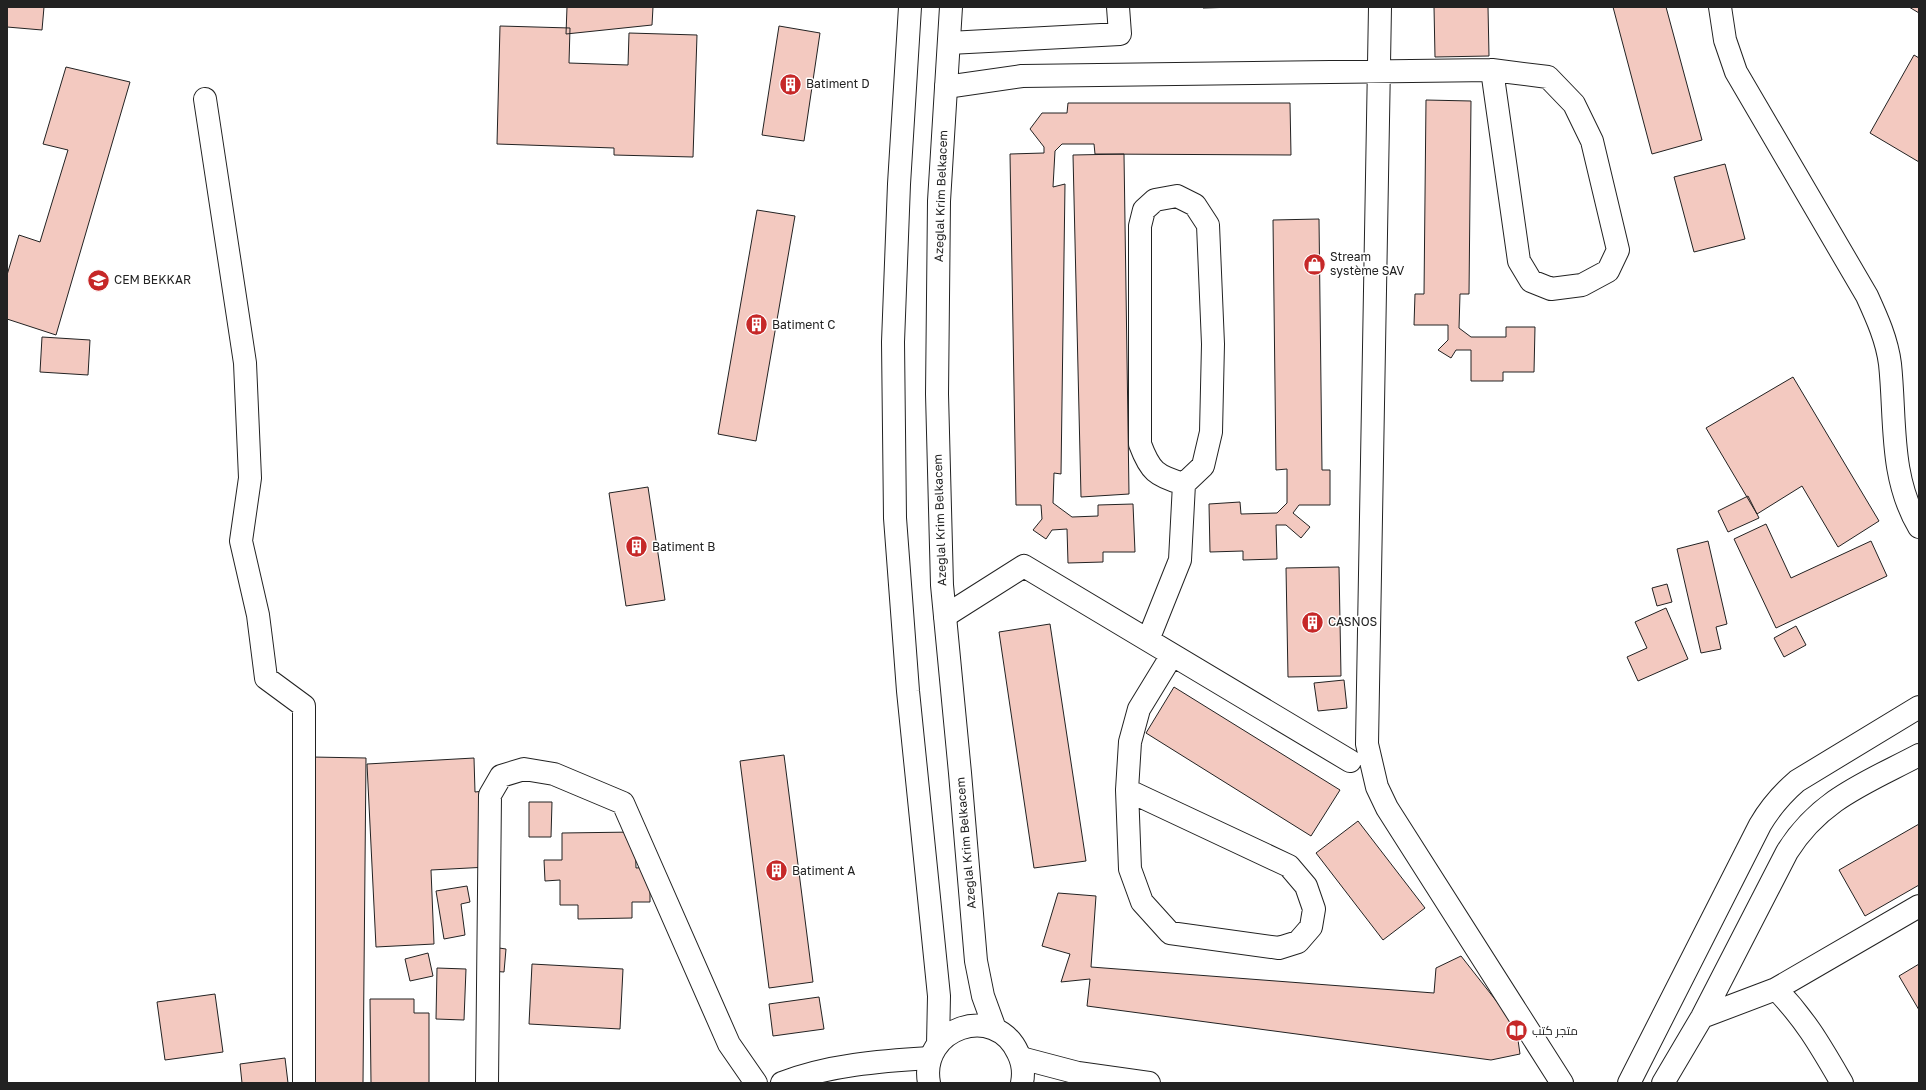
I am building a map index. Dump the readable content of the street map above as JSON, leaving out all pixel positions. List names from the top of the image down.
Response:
{
  "streets": {
    "street": ["Azeglal Krim Belkacem"]
  },
  "places": {
    "building": [
      "Batiment D",
      "Batiment C",
      "Batiment B",
      "CASNOS",
      "Batiment A"
    ],
    "shop": ["Stream système SAV"],
    "school or university": ["CEM BEKKAR"],
    "library": ["متجر كتب"]
  }
}
